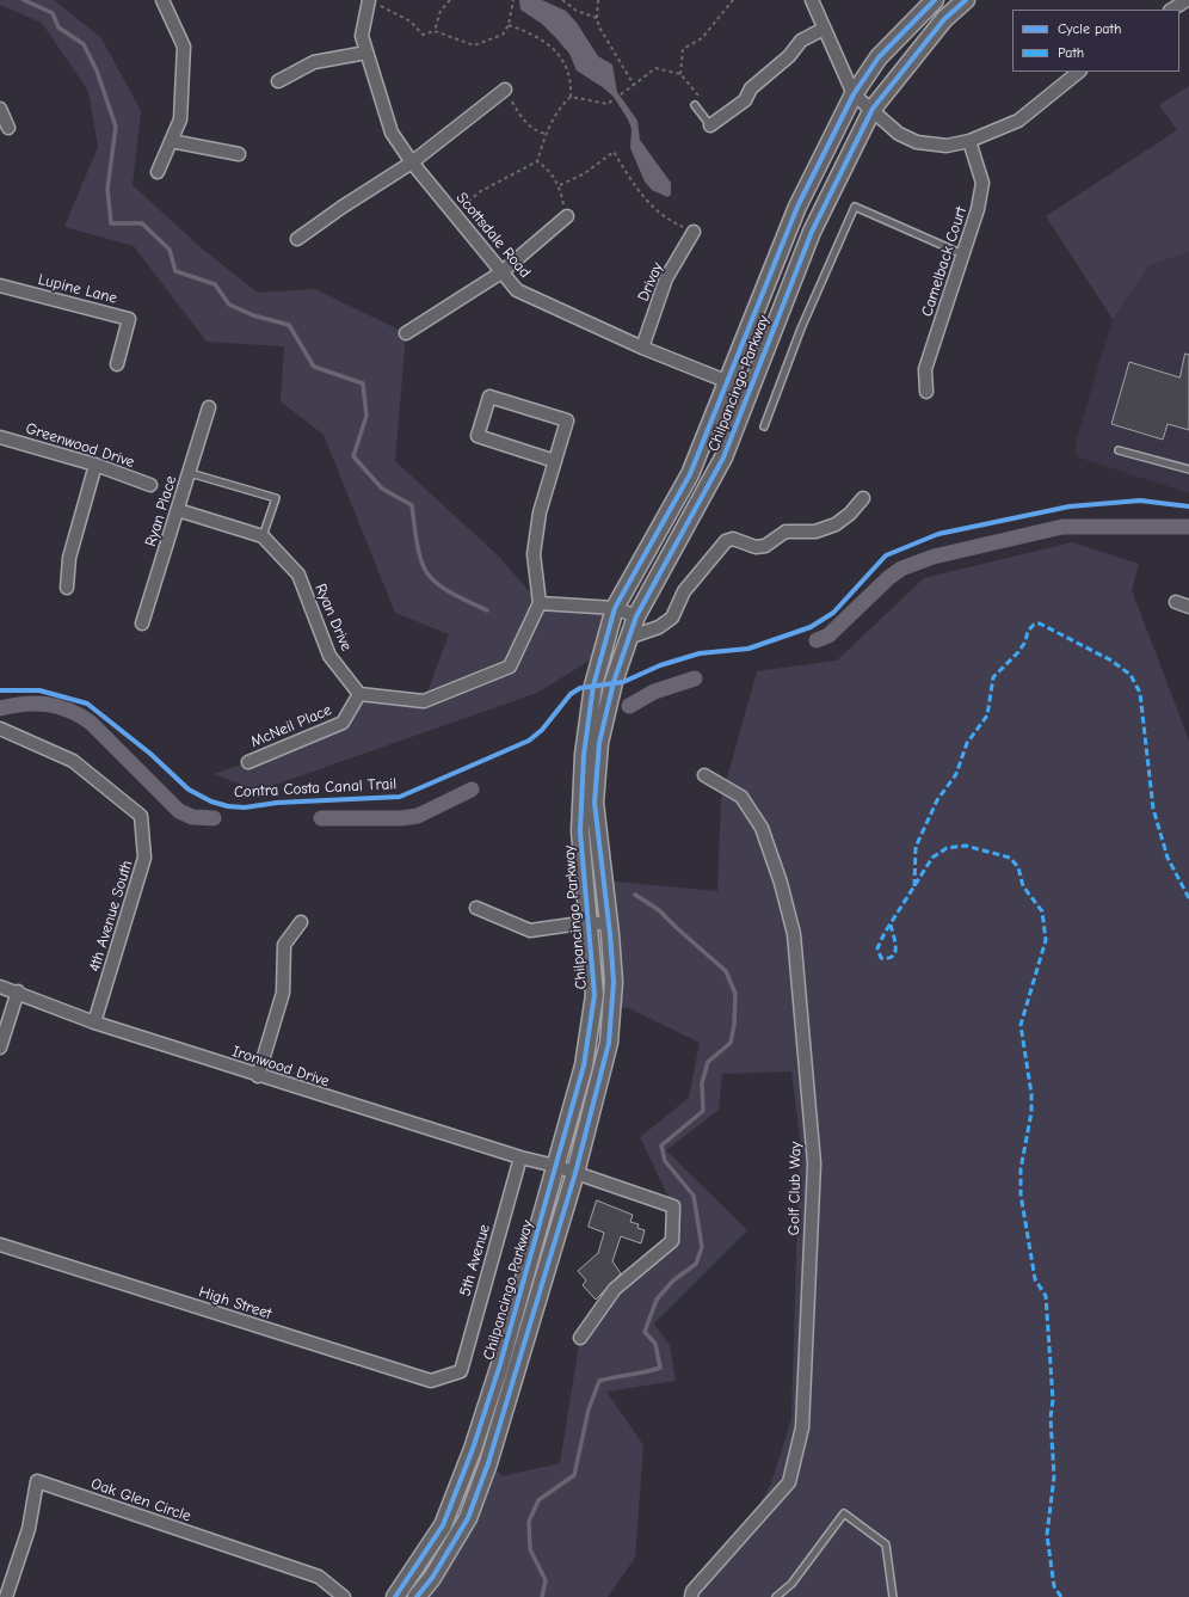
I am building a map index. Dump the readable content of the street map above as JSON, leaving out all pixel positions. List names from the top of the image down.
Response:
{
  "streets": {
    "street": [
      "Scottsdale Road",
      "Camelback Court",
      "Drivay",
      "Lupine Lane",
      "Chilpancingo Parkway",
      "Greenwood Drive",
      "Ryan Place",
      "Ryan Drive",
      "McNeil Place",
      "4th Avenue South",
      "Ironwood Drive",
      "Golf Club Way",
      "5th Avenue",
      "High Street",
      "Oak Glen Circle"
    ],
    "cycle path": ["Contra Costa Canal Trail"]
  },
  "crossings": [
    ["Scottsdale Road", "Drivay"],
    ["Scottsdale Road", "Chilpancingo Parkway"],
    ["Chilpancingo Parkway", "Ironwood Drive"],
    ["Ryan Drive", "McNeil Place"],
    ["4th Avenue South", "Ironwood Drive"],
    ["Ironwood Drive", "5th Avenue"],
    ["5th Avenue", "High Street"]
  ],
  "legend": ["Cycle path", "Path"]
}
